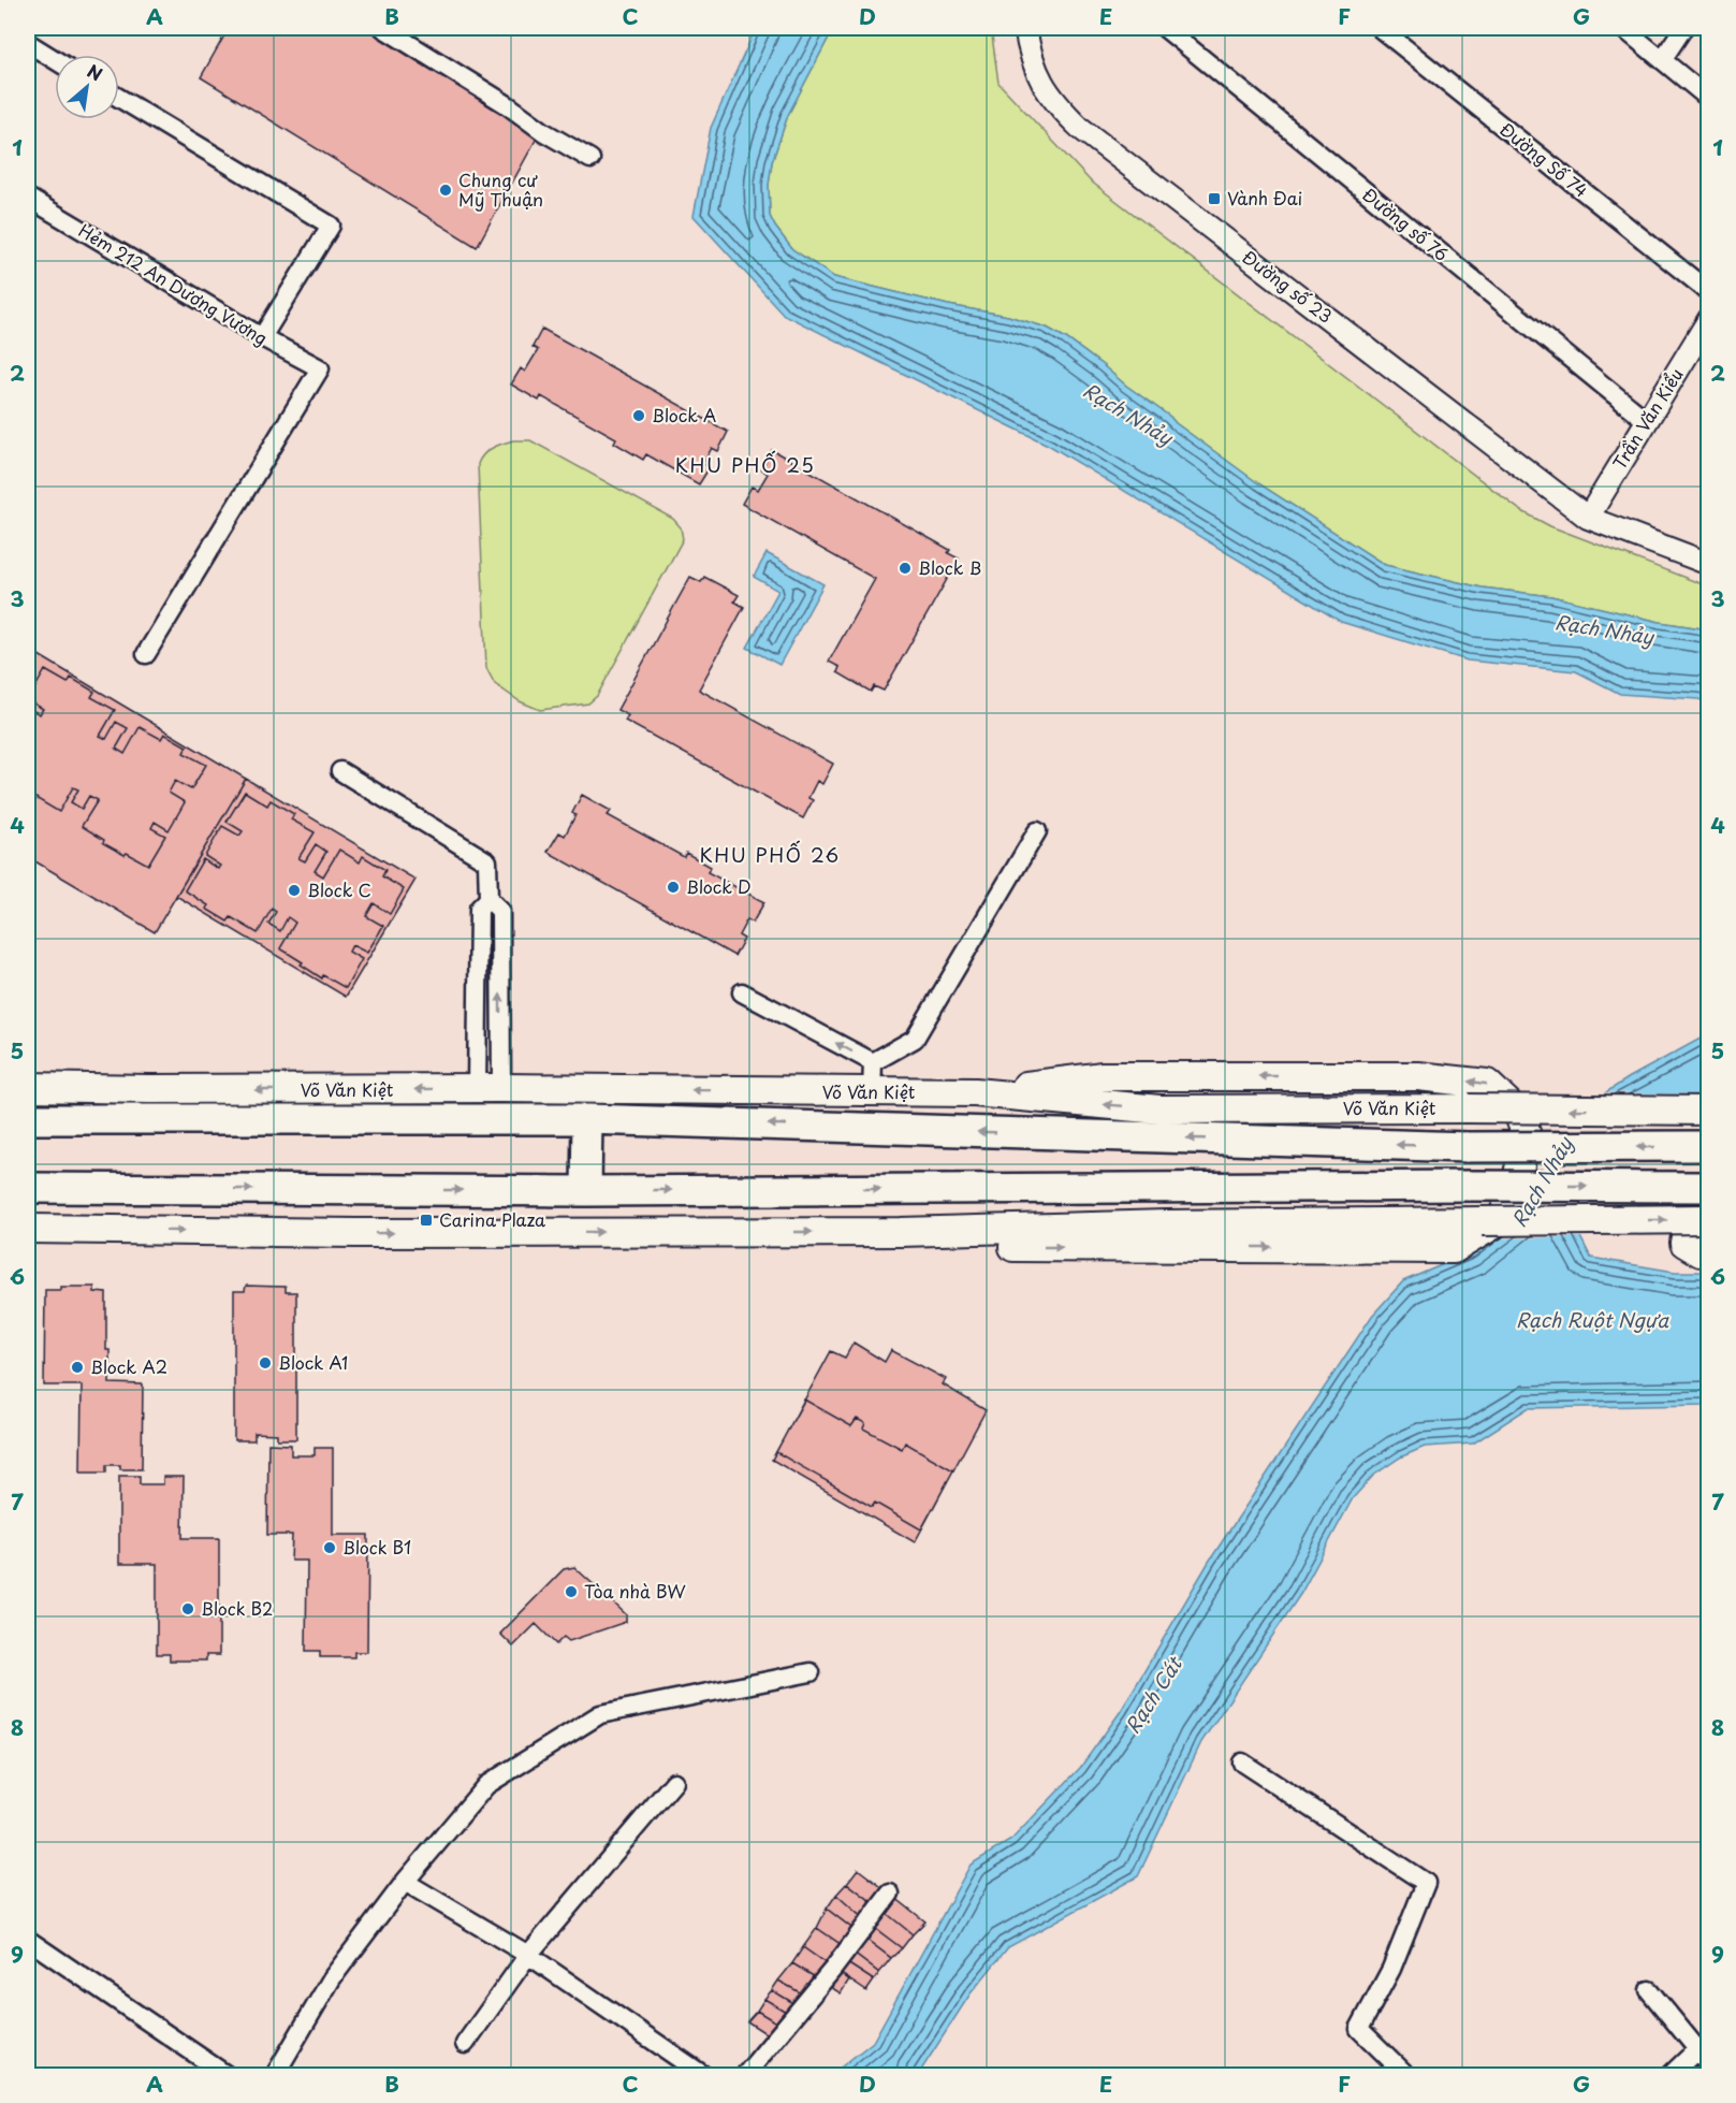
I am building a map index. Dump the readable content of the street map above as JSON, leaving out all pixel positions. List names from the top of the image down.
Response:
{
  "streets": {
    "highway": ["Võ Văn Kiệt"],
    "street": [
      "Đường Số 74",
      "Đường số 76",
      "Hẻm 212 An Dương Vương",
      "Đường số 23",
      "Trần Văn Kiểu"
    ]
  },
  "crossings": [
    ["Đường số 76", "Trần Văn Kiểu"],
    ["Đường số 23", "Trần Văn Kiểu"]
  ],
  "districts": ["KHU PHỐ 25", "KHU PHỐ 26"],
  "water": ["Rạch Nhảy", "Rạch Ruột Ngựa", "Rạch Cát"],
  "places": {
    "other": [
      "Chung cư Mỹ Thuận",
      "Block A",
      "Block B",
      "Block D",
      "Block C",
      "Block A1",
      "Block A2",
      "Block B1",
      "Tòa nhà BW",
      "Block B2"
    ],
    "transit": ["Vành Đai", "Carina Plaza"]
  },
  "north": "top right",
  "grid": {
    "columns": [
      "A",
      "B",
      "C",
      "D",
      "E",
      "F",
      "G"
    ],
    "rows": [
      "1",
      "2",
      "3",
      "4",
      "5",
      "6",
      "7",
      "8",
      "9"
    ]
  }
}
